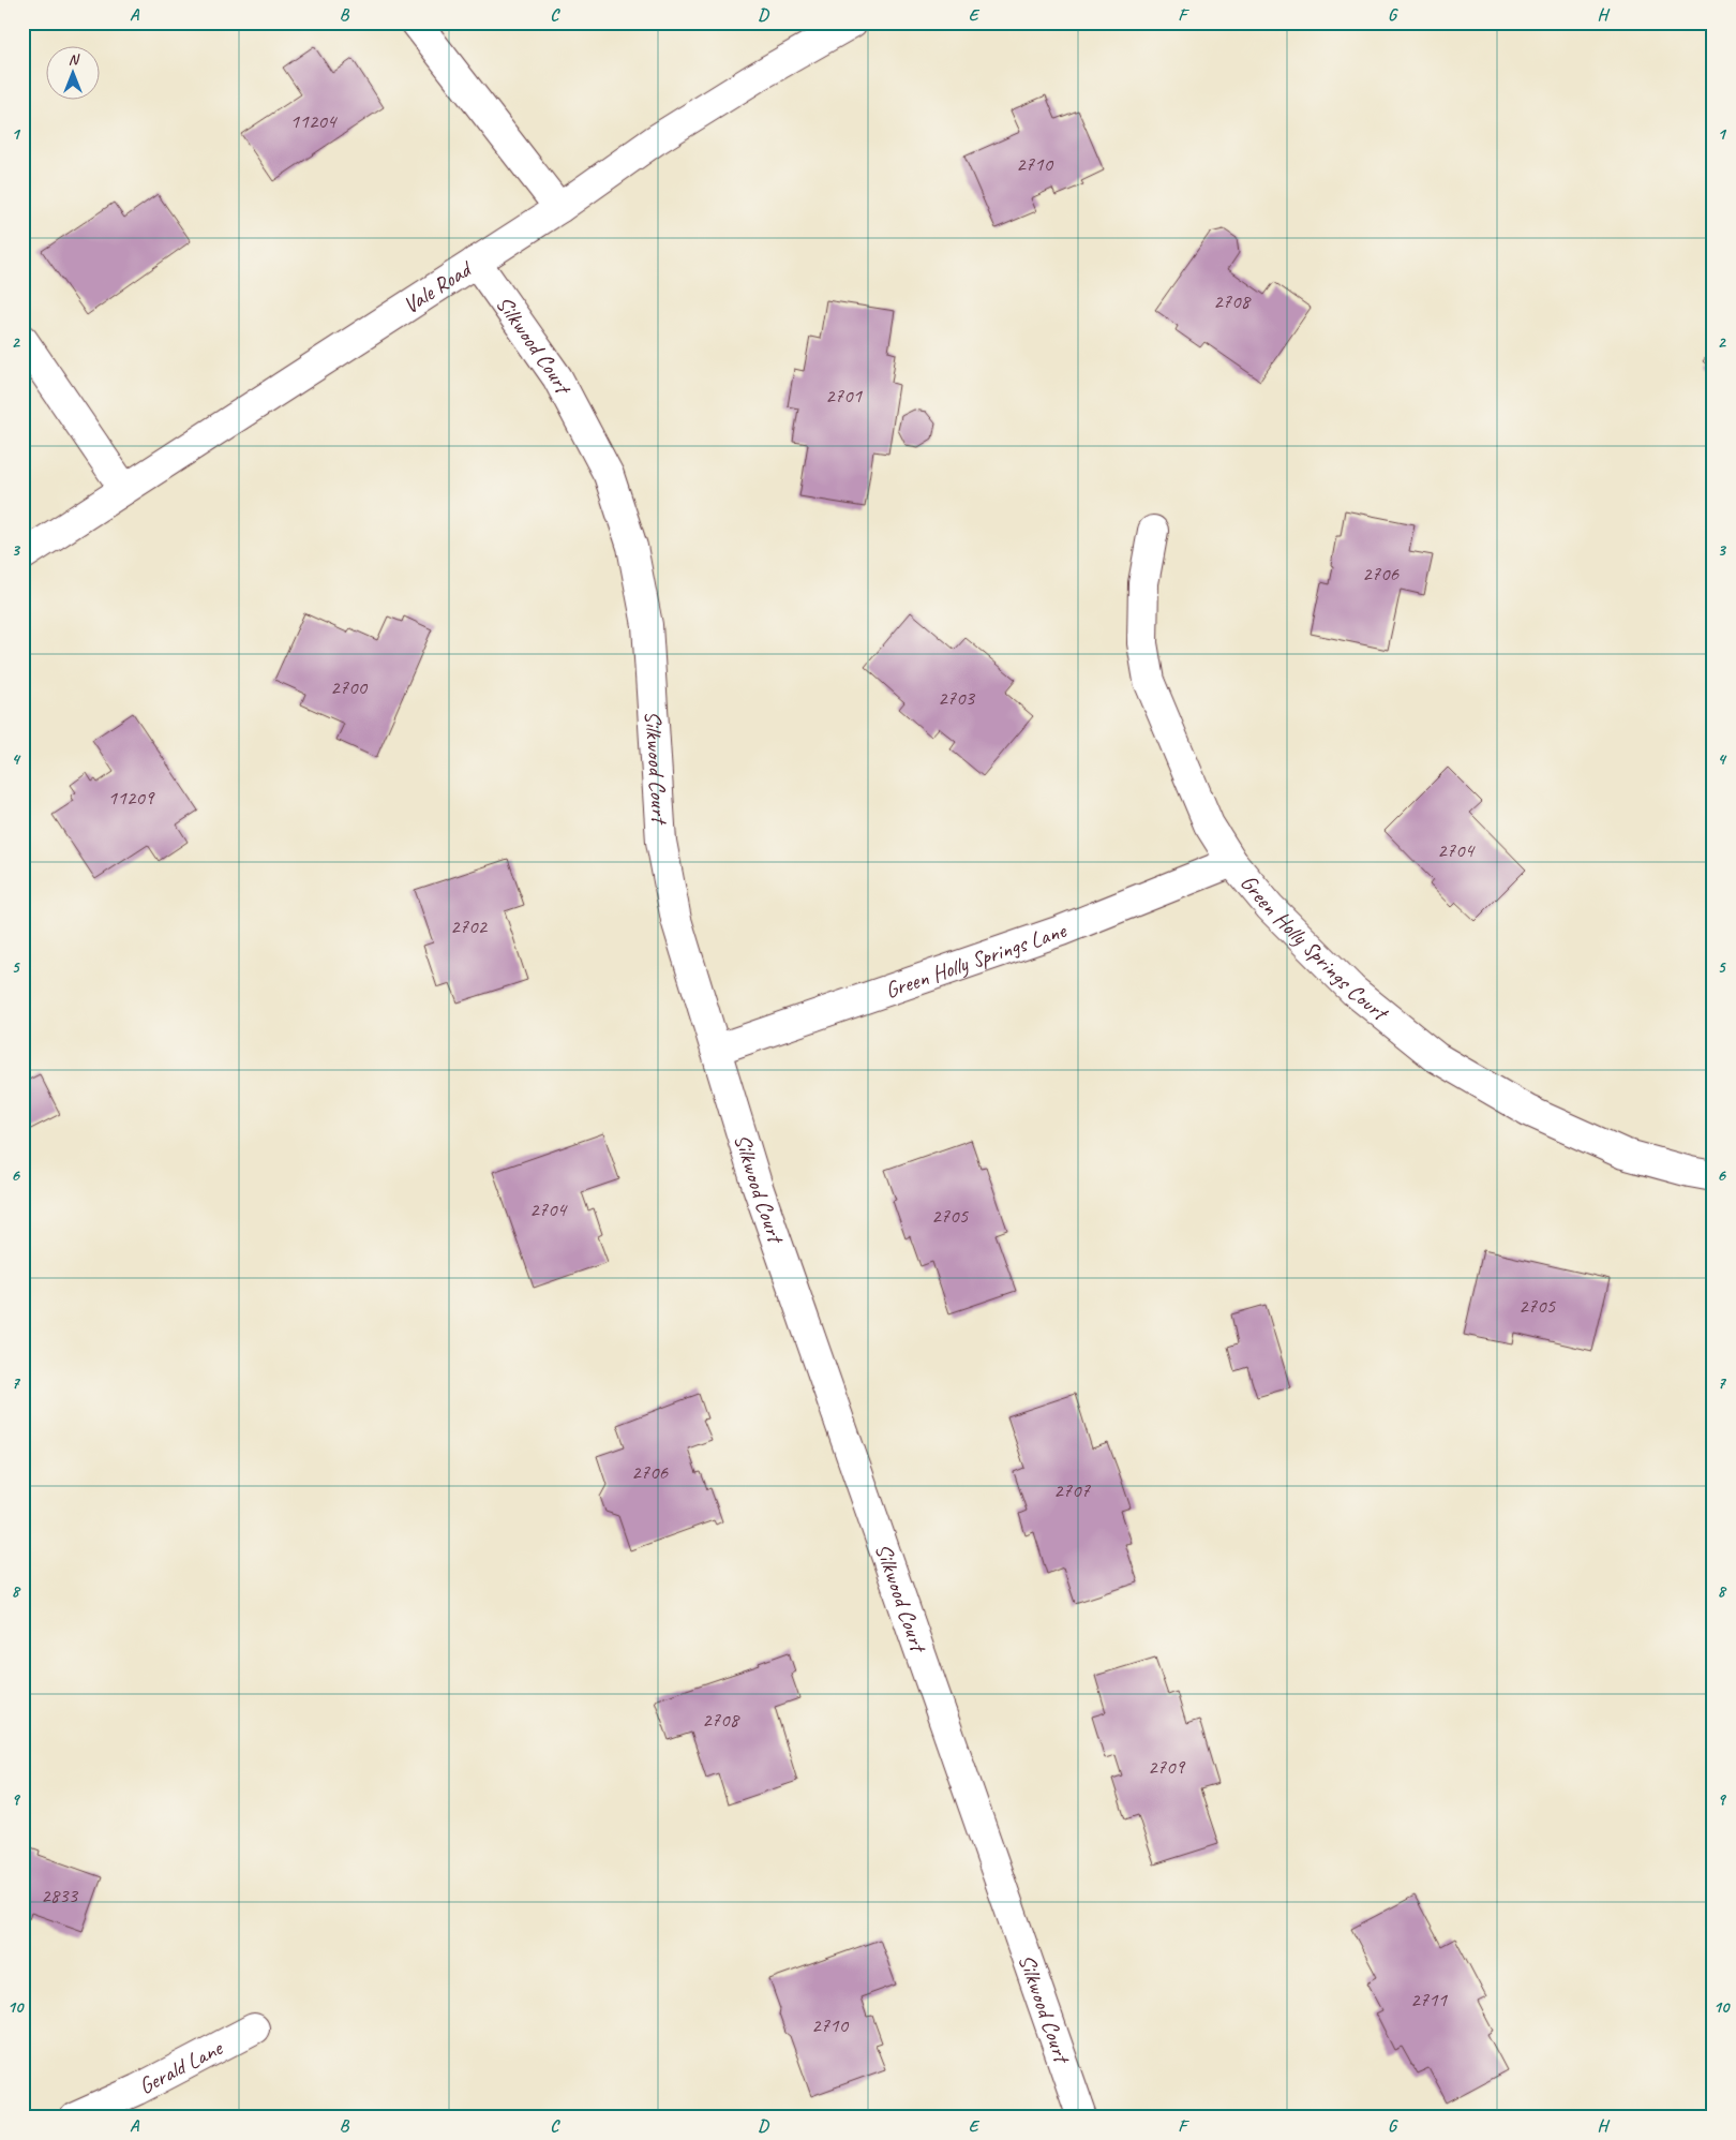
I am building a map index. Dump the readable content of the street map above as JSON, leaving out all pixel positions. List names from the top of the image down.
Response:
{
  "streets": {
    "street": [
      "Vale Road",
      "Silkwood Court",
      "Green Holly Springs Court",
      "Green Holly Springs Lane",
      "Gerald Lane"
    ]
  },
  "crossings": [
    ["Vale Road", "Silkwood Court"],
    ["Silkwood Court", "Green Holly Springs Lane"],
    ["Green Holly Springs Court", "Green Holly Springs Lane"]
  ],
  "house_numbers": [
    "11204",
    "2710",
    "2708",
    "2701",
    "2706",
    "2700",
    "2703",
    "11209",
    "2704",
    "2702",
    "2704",
    "2705",
    "2705",
    "2706",
    "2707",
    "2708",
    "2709",
    "2833",
    "2711",
    "2710"
  ],
  "north": "top",
  "grid": {
    "columns": [
      "A",
      "B",
      "C",
      "D",
      "E",
      "F",
      "G",
      "H"
    ],
    "rows": [
      "1",
      "2",
      "3",
      "4",
      "5",
      "6",
      "7",
      "8",
      "9",
      "10"
    ]
  }
}
